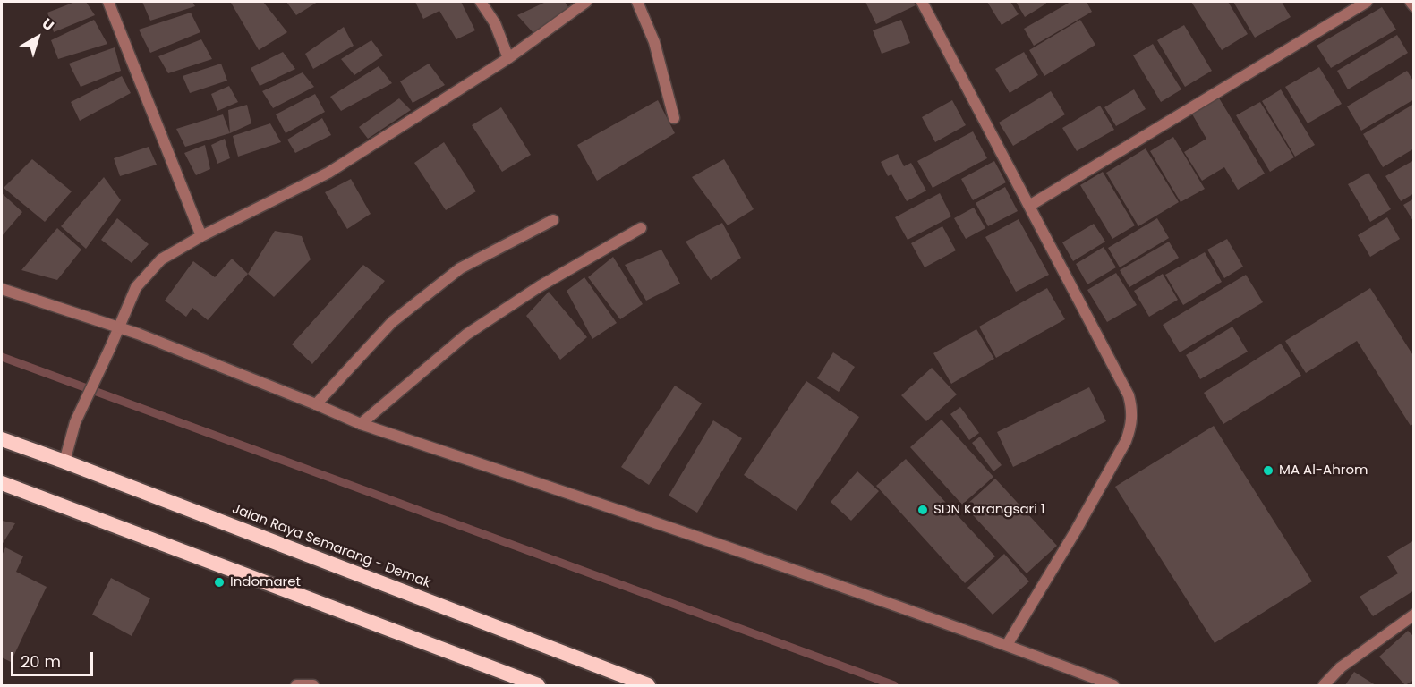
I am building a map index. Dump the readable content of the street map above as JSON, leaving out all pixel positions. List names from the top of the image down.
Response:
{
  "streets": {
    "highway": ["Jalan Raya Semarang - Demak"]
  },
  "places": ["MA Al-Ahrom", "SDN Karangsari 1", "Indomaret"],
  "scale_bar": "20 m",
  "north": "top right"
}
